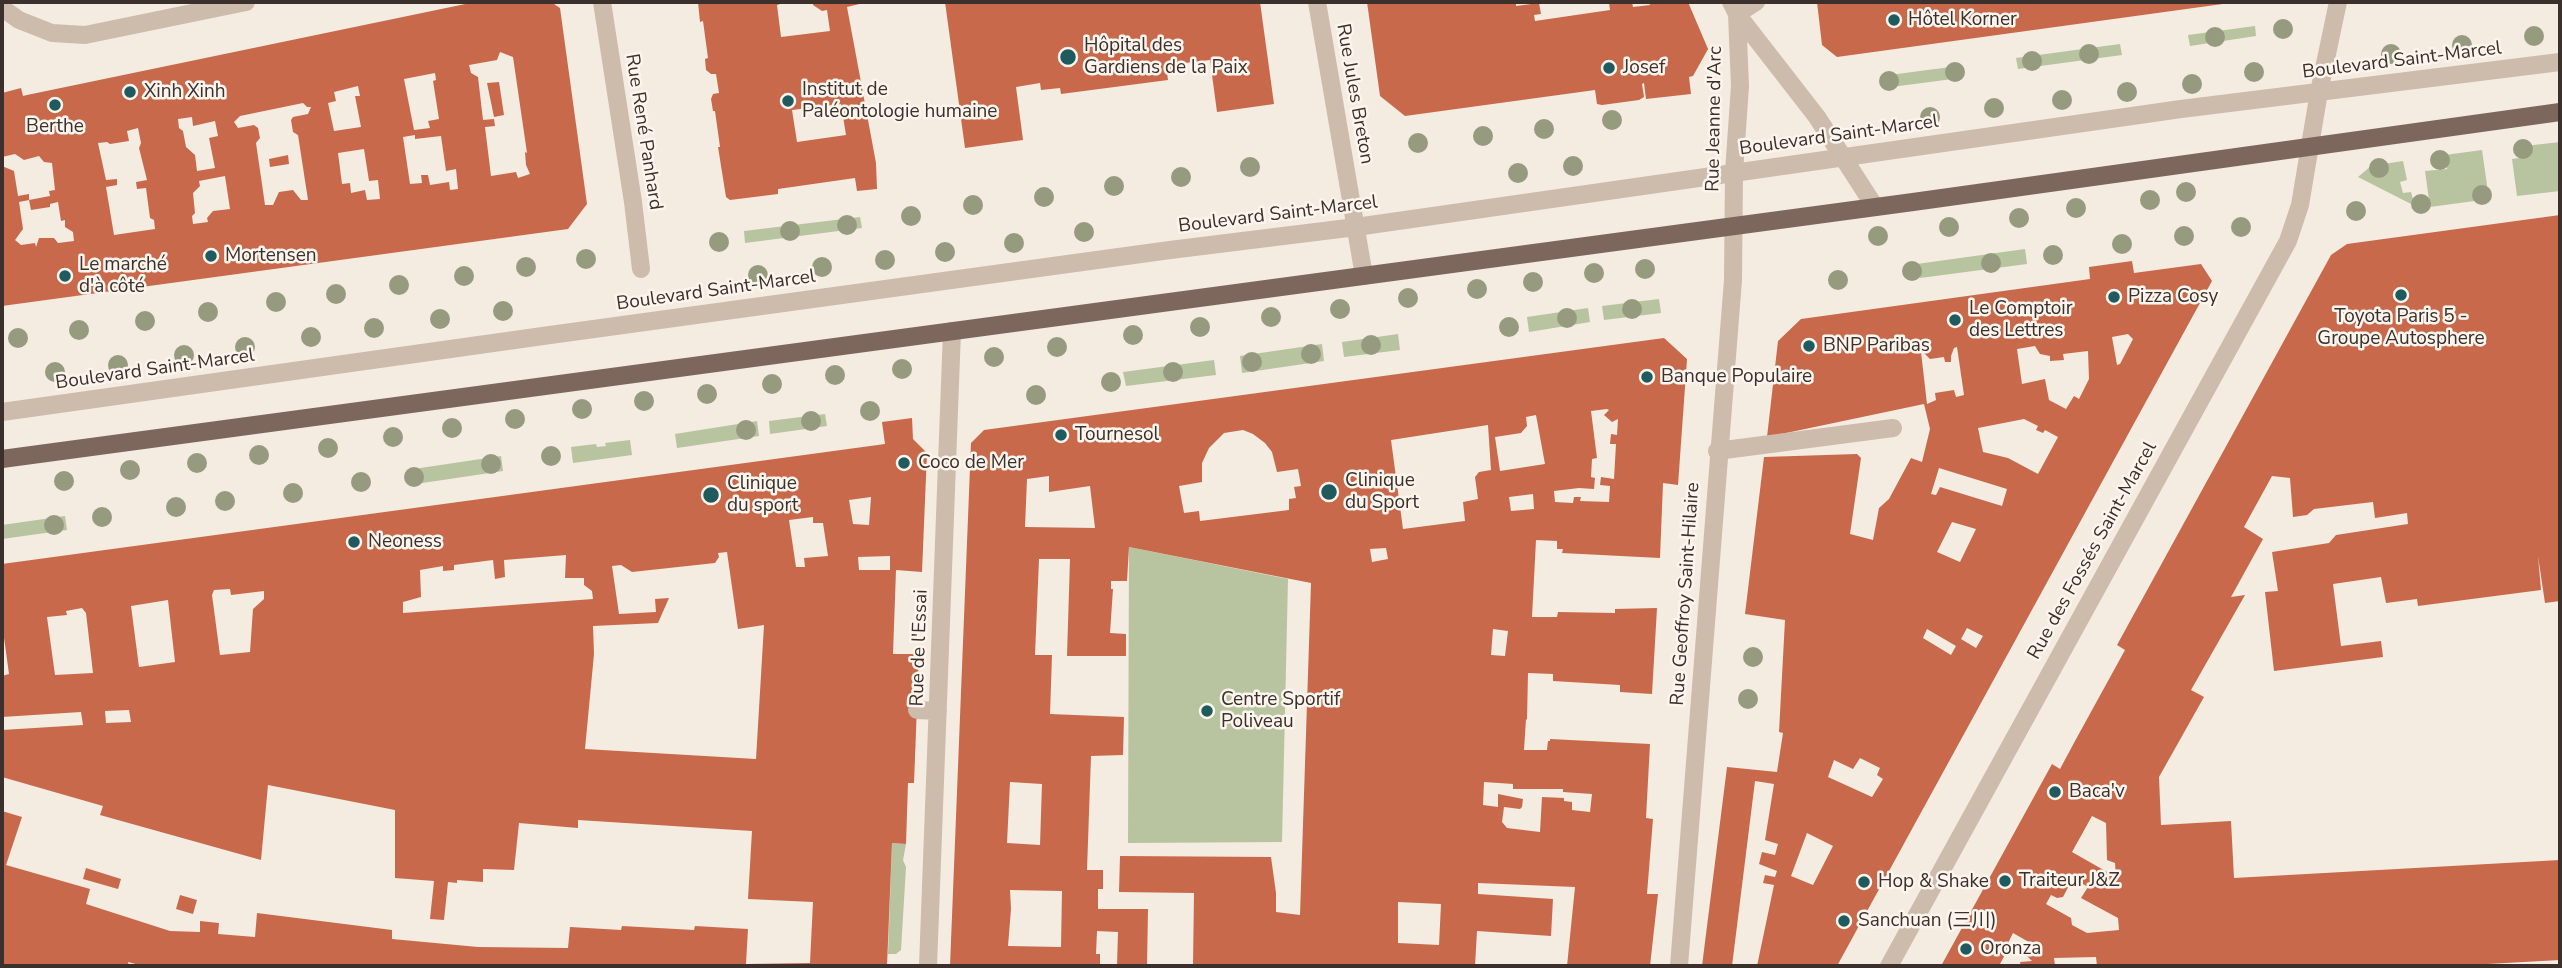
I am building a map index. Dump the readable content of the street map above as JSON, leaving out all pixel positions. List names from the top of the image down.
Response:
{
  "streets": {
    "street": [
      "Boulevard Saint-Marcel",
      "Rue Jules Breton",
      "Rue Jeanne d'Arc",
      "Rue René Panhard",
      "Rue des Fossés Saint-Marcel",
      "Rue Geoffroy Saint-Hilaire",
      "Rue de l'Essai"
    ]
  },
  "crossings": [
    ["Boulevard Saint-Marcel", "Rue Jules Breton"],
    ["Boulevard Saint-Marcel", "Rue Jeanne d'Arc"],
    ["Boulevard Saint-Marcel", "Rue des Fossés Saint-Marcel"],
    ["Rue Jeanne d'Arc", "Rue Geoffroy Saint-Hilaire"]
  ],
  "places": [
    "Hôtel Korner",
    "Hôpital des Gardiens de la Paix",
    "Josef",
    "Xinh Xinh",
    "Institut de Paléontologie humaine",
    "Berthe",
    "Mortensen",
    "Le marché d'à côté",
    "Toyota Paris 5 - Groupe Autosphere",
    "Pizza Cosy",
    "Le Comptoir des Lettres",
    "BNP Paribas",
    "Banque Populaire",
    "Tournesol",
    "Coco de Mer",
    "Clinique du Sport",
    "Clinique du sport",
    "Neoness",
    "Centre Sportif Poliveau",
    "Baca'v",
    "Traiteur J&Z",
    "Hop & Shake",
    "Sanchuan (三川)",
    "Oronza"
  ]
}
